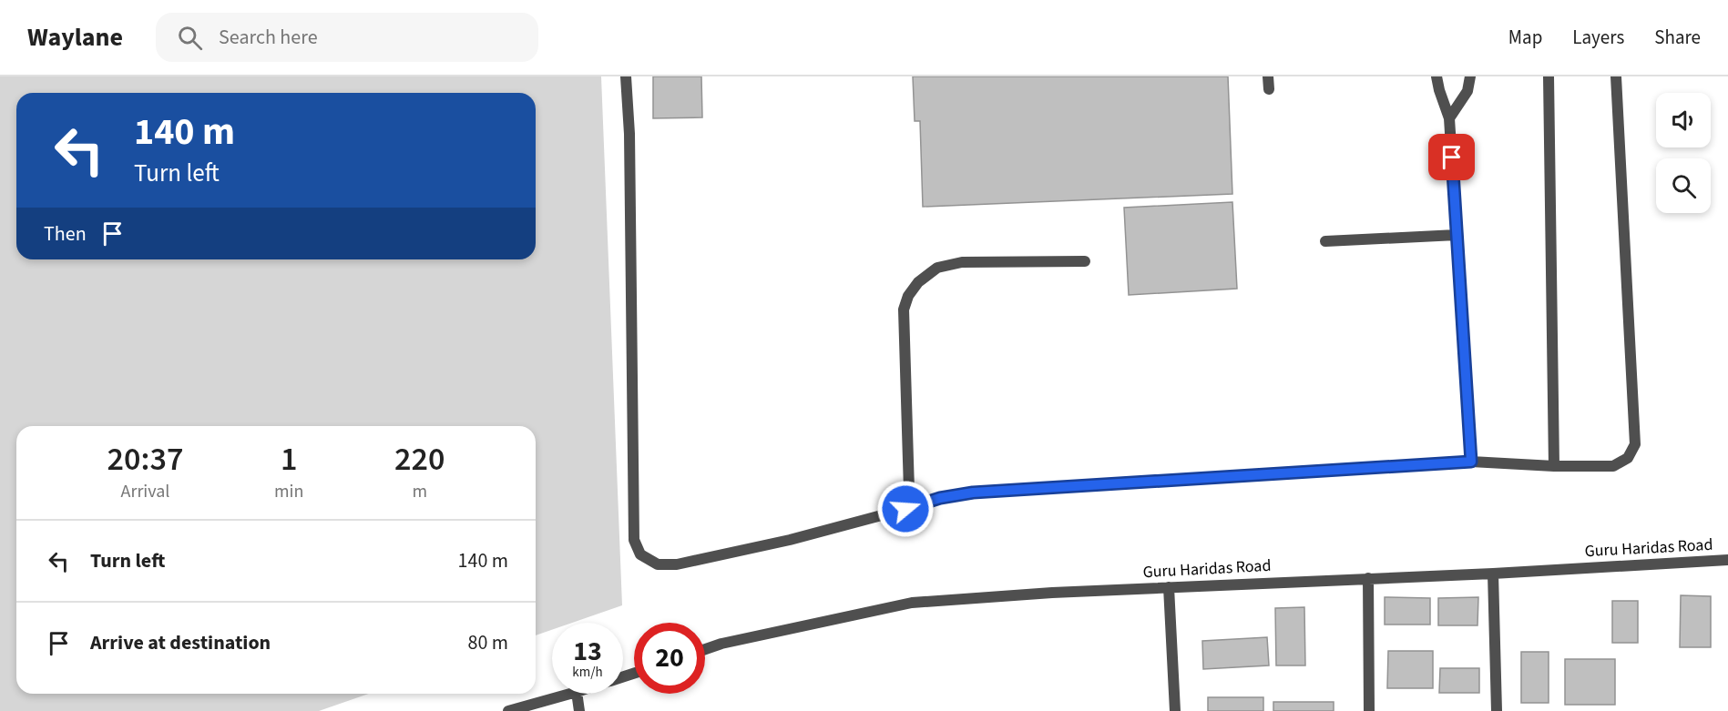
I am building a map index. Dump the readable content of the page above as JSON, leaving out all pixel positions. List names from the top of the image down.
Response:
{
  "streets": {
    "street": ["Guru Haridas Road"]
  },
  "page": {
    "header": "Waylane",
    "search": "Search here",
    "nav": ["Map", "Layers", "Share"],
    "turn": ["140 m", "Turn left"],
    "then": "Then",
    "eta": [
      "20:37",
      "Arrival",
      "1",
      "min",
      "220",
      "m"
    ],
    "list": [
      {
        "name": "Turn left",
        "value": "140 m"
      },
      {
        "name": "Arrive at destination",
        "value": "80 m"
      }
    ],
    "speed": "13 km/h",
    "limit": "20"
  }
}
